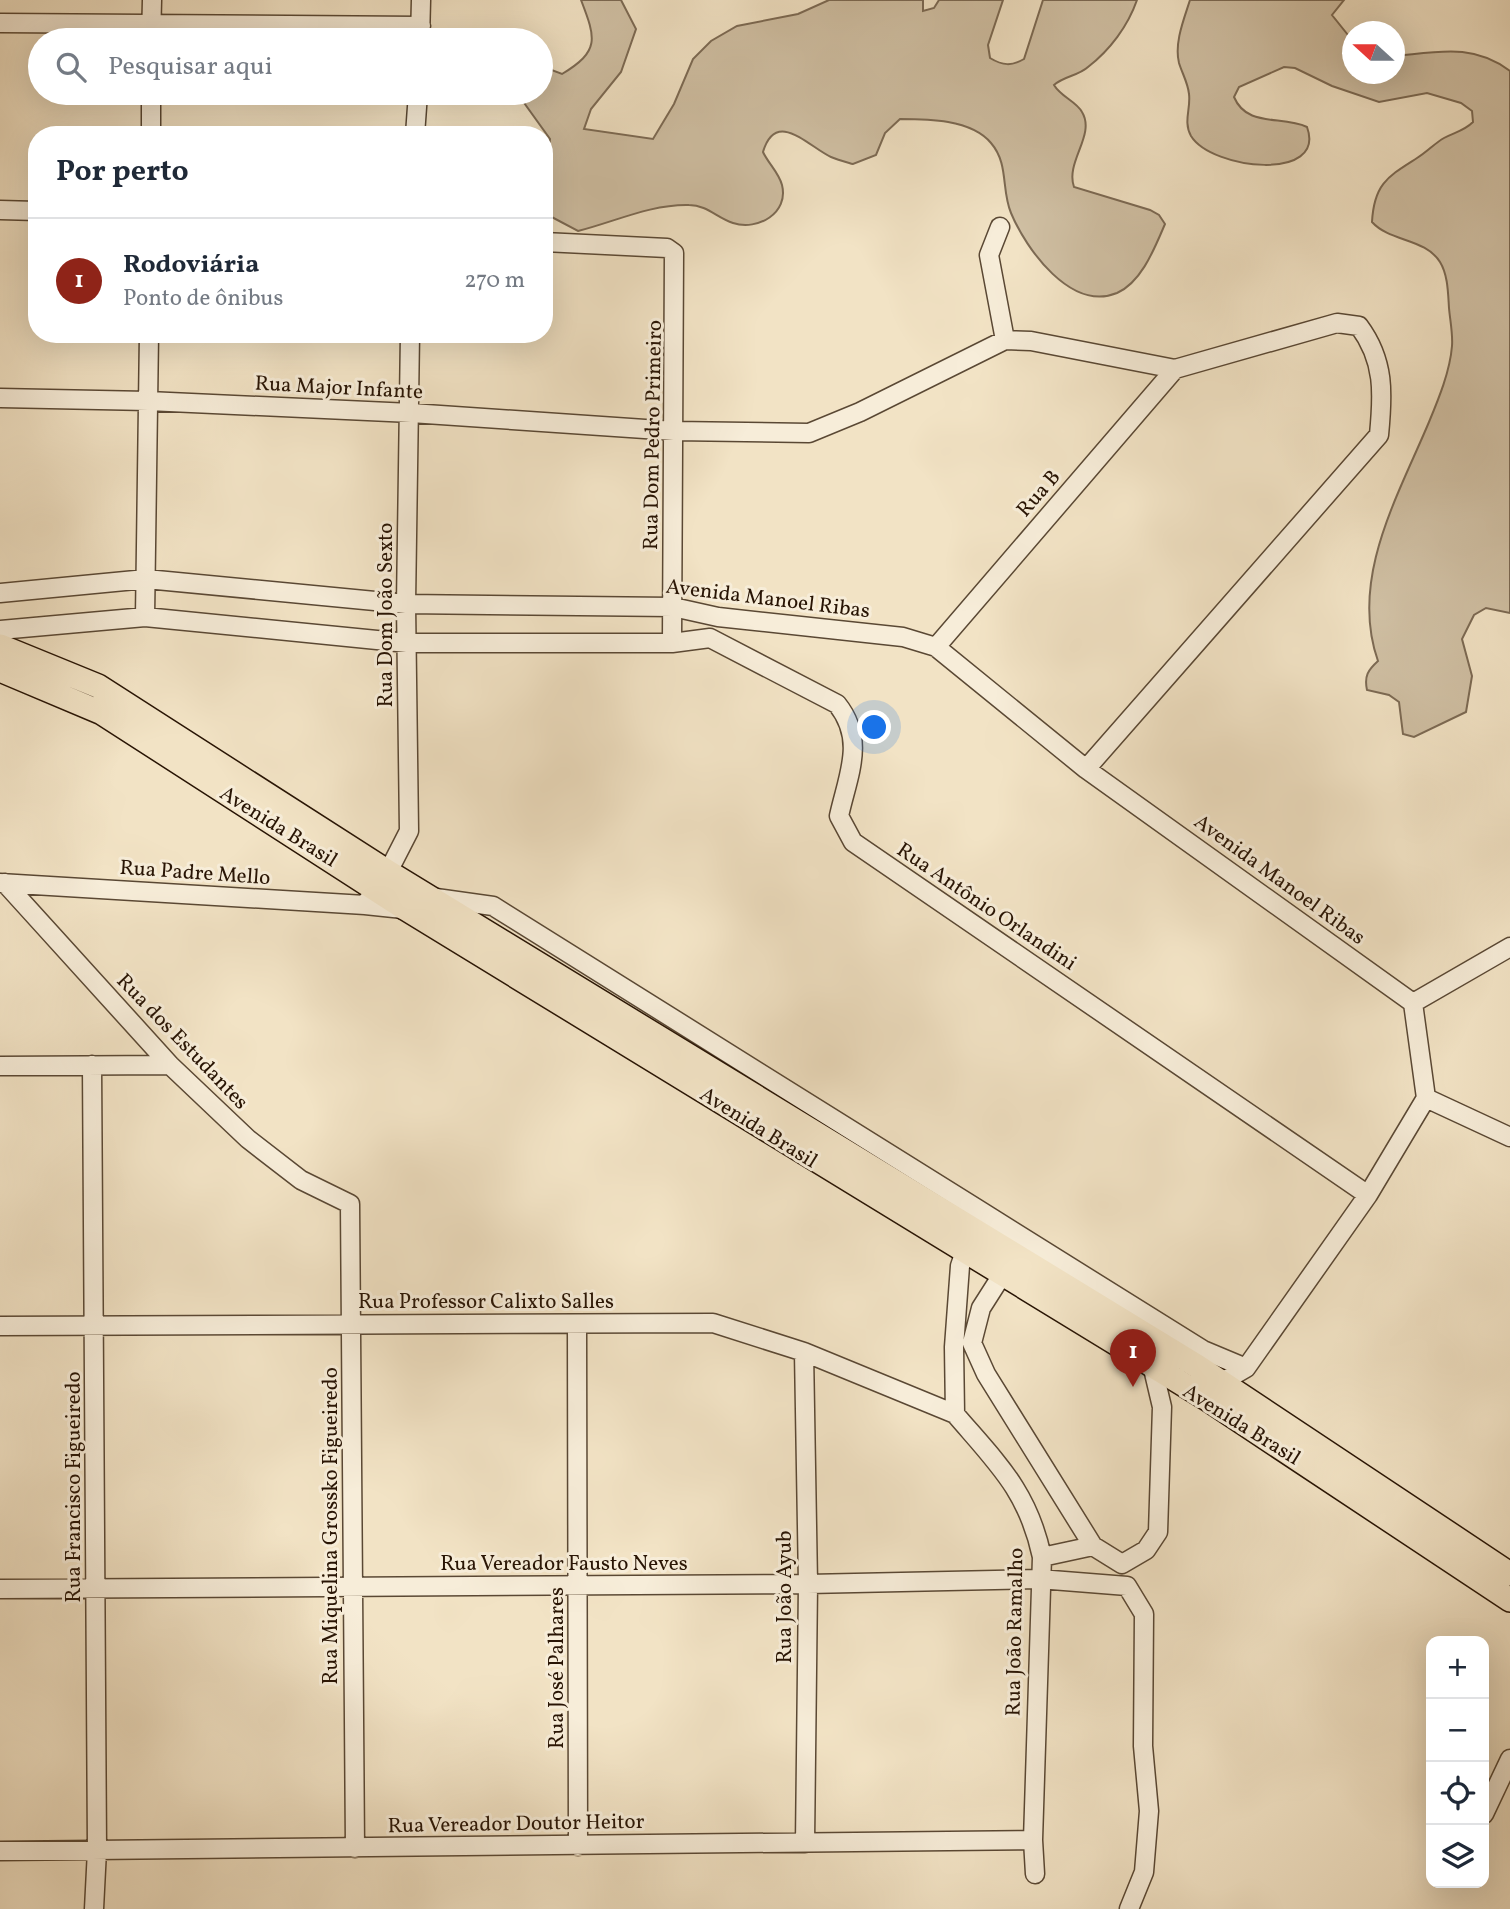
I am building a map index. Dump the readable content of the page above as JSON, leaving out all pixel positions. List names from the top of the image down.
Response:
{
  "streets": {
    "main road": ["Avenida Brasil"],
    "street": [
      "Rua Major Infante",
      "Rua Dom Pedro Primeiro",
      "Rua B",
      "Avenida Manoel Ribas",
      "Rua Dom João Sexto",
      "Rua Padre Mello",
      "Rua Antônio Orlandini",
      "Rua dos Estudantes",
      "Rua Professor Calixto Salles",
      "Rua Francisco Figueiredo",
      "Rua Miquelina Grossko Figueiredo",
      "Rua Vereador Fausto Neves",
      "Rua João Ayub",
      "Rua João Ramalho",
      "Rua José Palhares",
      "Rua Vereador Doutor Heitor"
    ]
  },
  "crossings": [
    ["Rua Major Infante", "Rua Dom Pedro Primeiro"],
    ["Rua Major Infante", "Rua Dom João Sexto"],
    ["Rua Dom Pedro Primeiro", "Avenida Manoel Ribas"],
    ["Rua B", "Avenida Manoel Ribas"],
    ["Avenida Manoel Ribas", "Rua Dom João Sexto"],
    ["Rua Dom João Sexto", "Avenida Brasil"],
    ["Rua Dom João Sexto", "Rua Padre Mello"],
    ["Avenida Brasil", "Rua Padre Mello"],
    ["Rua Padre Mello", "Rua dos Estudantes"],
    ["Rua dos Estudantes", "Rua Miquelina Grossko Figueiredo"],
    ["Rua Professor Calixto Salles", "Rua Francisco Figueiredo"],
    ["Rua Professor Calixto Salles", "Rua Miquelina Grossko Figueiredo"],
    ["Rua Professor Calixto Salles", "Rua João Ayub"],
    ["Rua Professor Calixto Salles", "Rua João Ramalho"],
    ["Rua Professor Calixto Salles", "Rua José Palhares"],
    ["Rua Francisco Figueiredo", "Rua Vereador Fausto Neves"],
    ["Rua Francisco Figueiredo", "Rua Vereador Doutor Heitor"],
    ["Rua Miquelina Grossko Figueiredo", "Rua Vereador Fausto Neves"],
    ["Rua Miquelina Grossko Figueiredo", "Rua Vereador Doutor Heitor"],
    ["Rua Vereador Fausto Neves", "Rua João Ayub"],
    ["Rua Vereador Fausto Neves", "Rua João Ramalho"],
    ["Rua Vereador Fausto Neves", "Rua José Palhares"],
    ["Rua João Ayub", "Rua Vereador Doutor Heitor"],
    ["Rua João Ramalho", "Rua Vereador Doutor Heitor"],
    ["Rua José Palhares", "Rua Vereador Doutor Heitor"]
  ],
  "north": "left",
  "page": {
    "search": "Pesquisar aqui",
    "heading": "Por perto",
    "list": [
      {
        "mark": "1",
        "name": "Rodoviária",
        "note": "Ponto de ônibus",
        "value": "270 m"
      }
    ],
    "pins": "1",
    "map_buttons": ["+", "−"]
  }
}
